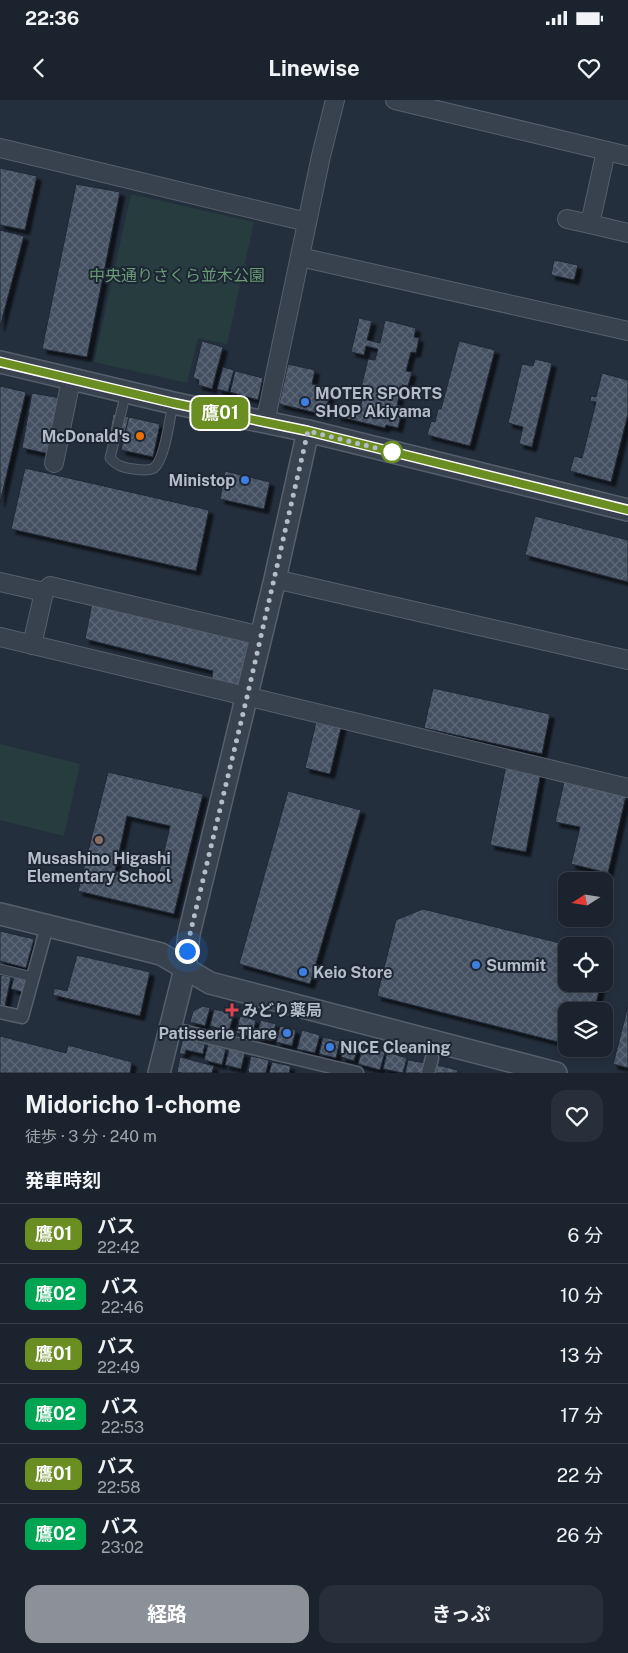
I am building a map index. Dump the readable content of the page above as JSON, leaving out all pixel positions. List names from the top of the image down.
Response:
{
  "parks": ["中央通りさくら並木公園"],
  "places": {
    "other": [
      "MOTER SPORTS SHOP Akiyama",
      "McDonald's",
      "Ministop",
      "Musashino Higashi Elementary School",
      "Summit",
      "Keio Store",
      "Patisserie Tiare",
      "NICE Cleaning"
    ],
    "health": ["みどり薬局"]
  },
  "lines": ["bus line 鷹01"],
  "north": "left",
  "page": {
    "status": "22:36",
    "header": "Linewise",
    "on_map": "鷹01",
    "heading": [
      ["Midoricho 1-chome", "徒歩 · 3 分 · 240 m"],
      "発車時刻"
    ],
    "list": [
      {
        "mark": "鷹01",
        "name": "バス",
        "note": "22:42",
        "value": "6 分"
      },
      {
        "mark": "鷹02",
        "name": "バス",
        "note": "22:46",
        "value": "10 分"
      },
      {
        "mark": "鷹01",
        "name": "バス",
        "note": "22:49",
        "value": "13 分"
      },
      {
        "mark": "鷹02",
        "name": "バス",
        "note": "22:53",
        "value": "17 分"
      },
      {
        "mark": "鷹01",
        "name": "バス",
        "note": "22:58",
        "value": "22 分"
      },
      {
        "mark": "鷹02",
        "name": "バス",
        "note": "23:02",
        "value": "26 分"
      }
    ],
    "buttons": ["経路", "きっぷ"]
  }
}
